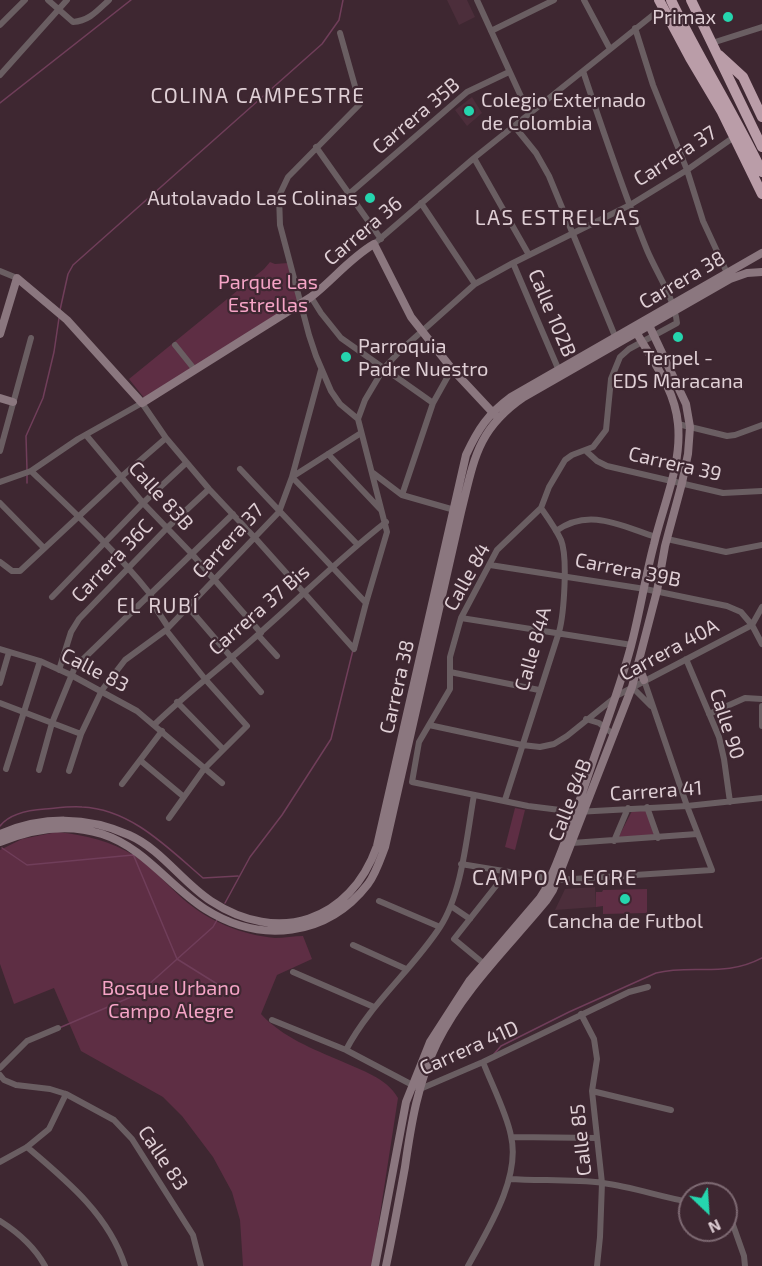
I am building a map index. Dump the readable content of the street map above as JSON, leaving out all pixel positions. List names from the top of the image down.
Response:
{
  "streets": {
    "street": [
      "Carrera 35B",
      "Carrera 37",
      "Carrera 36",
      "Carrera 38",
      "Calle 102B",
      "Carrera 39",
      "Calle 83B",
      "Carrera 36C",
      "Carrera 39B",
      "Calle 84",
      "Carrera 37 Bis",
      "Calle 84A",
      "Carrera 40A",
      "Calle 83",
      "Calle 90",
      "Carrera 41",
      "Calle 84B",
      "Carrera 41D",
      "Calle 85"
    ]
  },
  "crossings": [
    ["Carrera 37", "Calle 102B"],
    ["Carrera 37", "Calle 83B"],
    ["Carrera 37", "Calle 83"],
    ["Carrera 36", "Calle 83B"],
    ["Carrera 38", "Calle 102B"],
    ["Carrera 38", "Calle 84"],
    ["Carrera 38", "Calle 84B"],
    ["Carrera 39", "Calle 84"],
    ["Carrera 39", "Calle 84B"],
    ["Calle 83B", "Carrera 36C"],
    ["Calle 83B", "Carrera 37 Bis"],
    ["Carrera 36C", "Calle 83"],
    ["Carrera 39B", "Calle 84"],
    ["Carrera 39B", "Calle 84A"],
    ["Carrera 39B", "Carrera 40A"],
    ["Carrera 39B", "Calle 84B"],
    ["Calle 84", "Calle 84A"],
    ["Calle 84", "Carrera 40A"],
    ["Calle 84", "Carrera 41"],
    ["Calle 84", "Calle 84B"],
    ["Carrera 37 Bis", "Calle 83"],
    ["Calle 84A", "Carrera 40A"],
    ["Calle 84A", "Carrera 41"],
    ["Carrera 40A", "Calle 90"],
    ["Carrera 40A", "Calle 84B"],
    ["Calle 90", "Carrera 41"],
    ["Carrera 41", "Calle 84B"],
    ["Calle 84B", "Carrera 41D"],
    ["Carrera 41D", "Calle 85"]
  ],
  "districts": [
    "COLINA CAMPESTRE",
    "LAS ESTRELLAS",
    "EL RUBÍ",
    "CAMPO ALEGRE"
  ],
  "parks": ["Parque Las Estrellas", "Bosque Urbano Campo Alegre"],
  "places": [
    "Primax",
    "Colegio Externado de Colombia",
    "Autolavado Las Colinas",
    "Terpel - EDS Maracana",
    "Parroquia Padre Nuestro",
    "Cancha de Futbol"
  ],
  "north": "bottom right"
}
